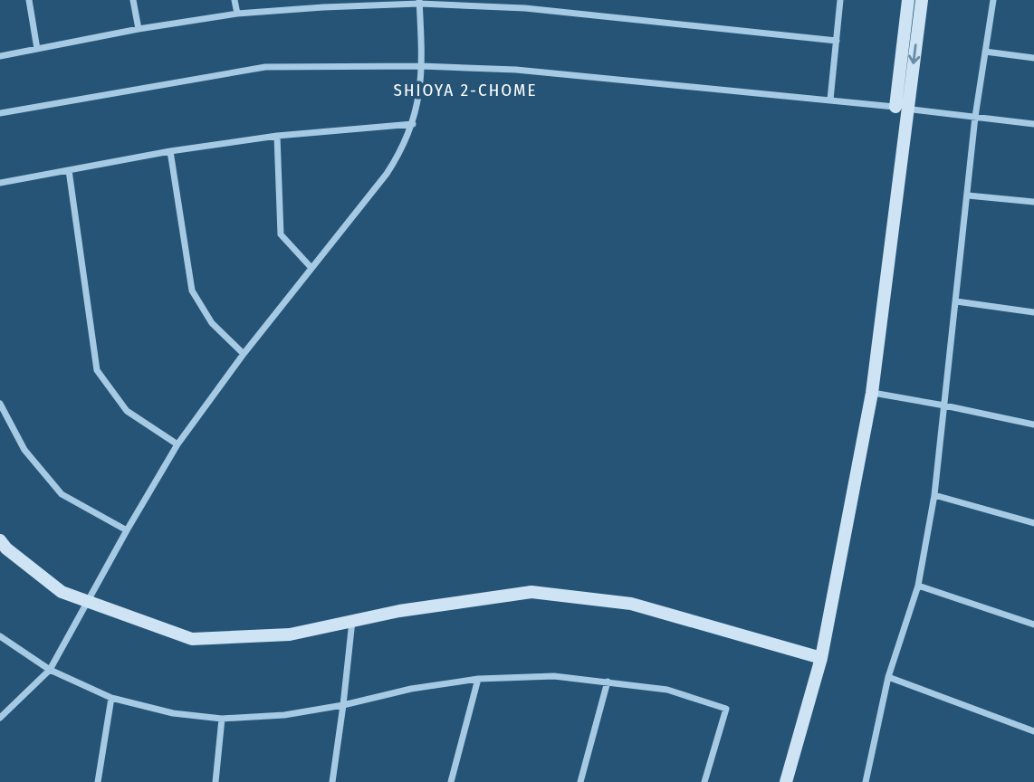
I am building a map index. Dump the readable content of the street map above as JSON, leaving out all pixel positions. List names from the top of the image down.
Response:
{
  "districts": ["SHIOYA 2-CHOME"]
}
